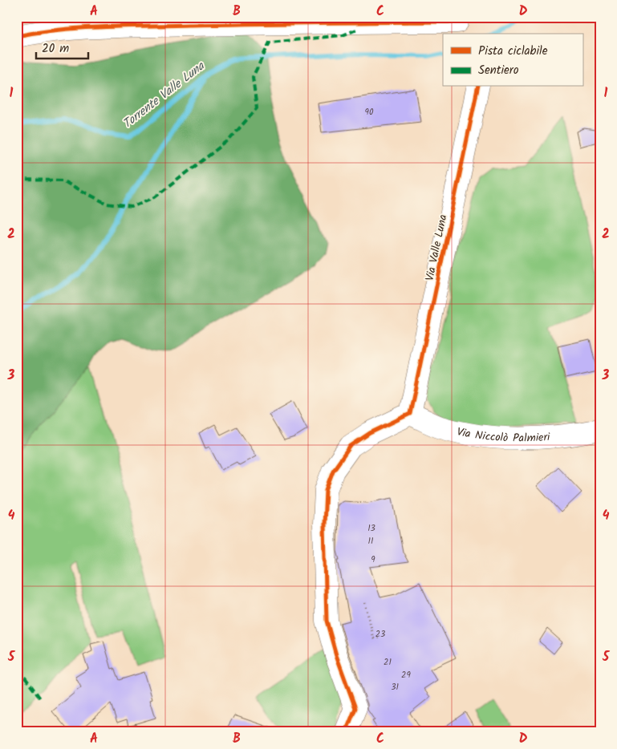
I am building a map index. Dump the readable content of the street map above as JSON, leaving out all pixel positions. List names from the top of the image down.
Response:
{
  "streets": {
    "street": ["Via Valle Luna", "Via Niccolò Palmieri"]
  },
  "crossings": [
    ["Via Valle Luna", "Via Niccolò Palmieri"]
  ],
  "water": ["Torrente Valle Luna"],
  "house_numbers": [
    "90",
    "13",
    "11",
    "9",
    "23",
    "21",
    "29",
    "31"
  ],
  "legend": ["Pista ciclabile", "Sentiero"],
  "scale_bar": "20 m",
  "grid": {
    "columns": [
      "A",
      "B",
      "C",
      "D"
    ],
    "rows": [
      "1",
      "2",
      "3",
      "4",
      "5"
    ]
  }
}
